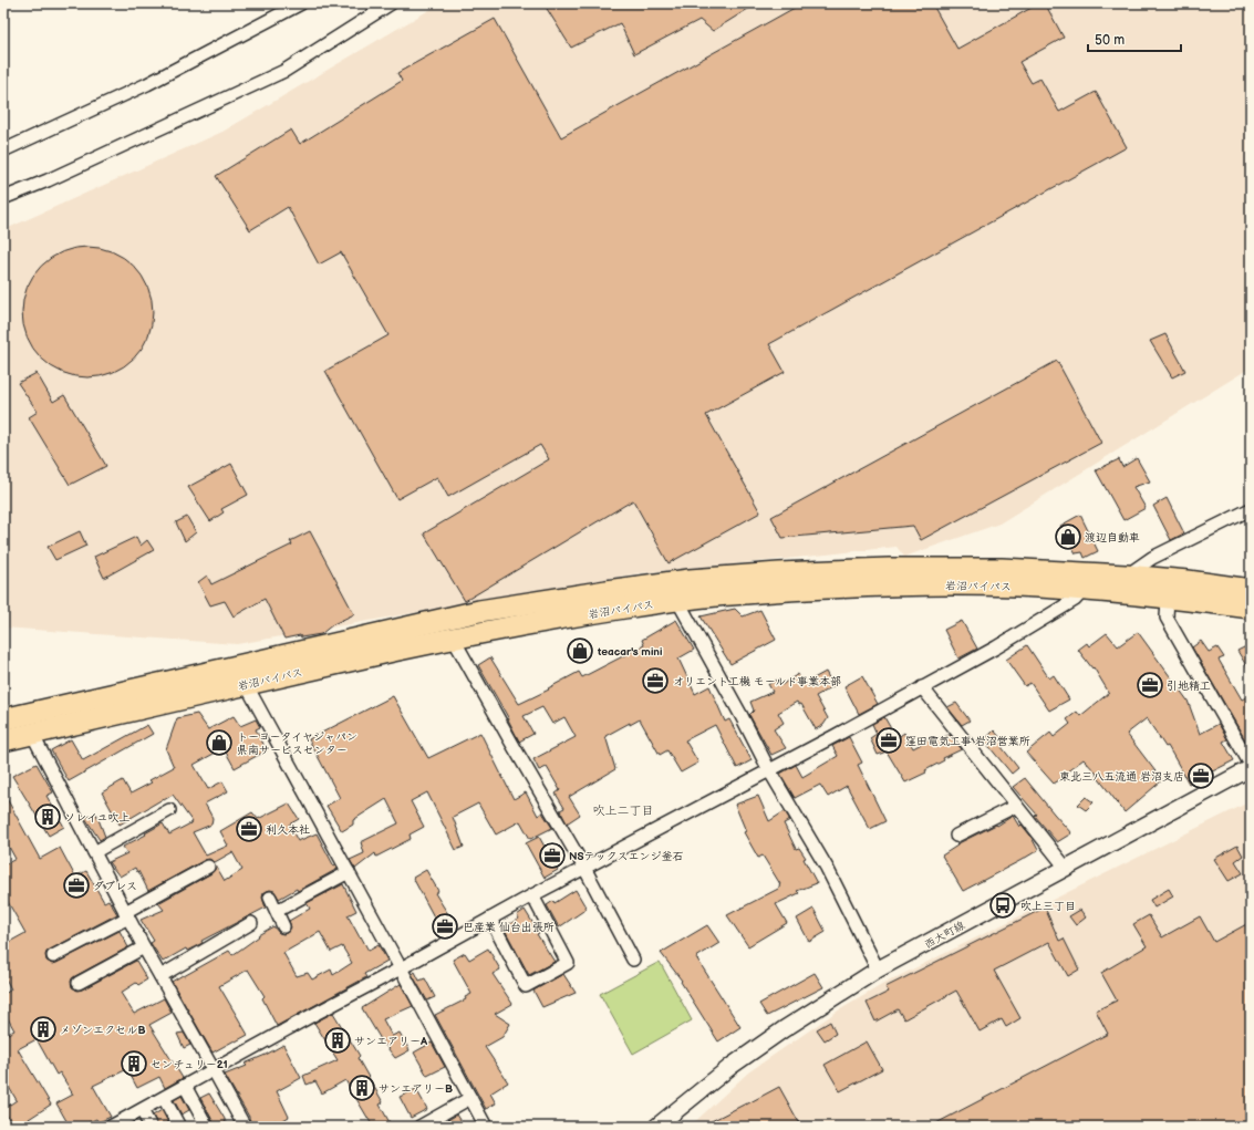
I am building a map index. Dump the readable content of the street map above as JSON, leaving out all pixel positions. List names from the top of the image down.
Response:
{
  "streets": {
    "highway": ["岩沼バイパス"],
    "street": ["西大町線"]
  },
  "districts": ["吹上二丁目"],
  "places": {
    "shop": ["渡辺自動車", "teacar's mini", "トーヨータイヤジャパン 県南サービスセンター"],
    "office": [
      "オリエント工機 モールド事業本部",
      "引地精工",
      "窪田電気工事 岩沼営業所",
      "東北三八五流通 岩沼支店",
      "利久本社",
      "NSテックスエンジ釜石",
      "ダブレス",
      "巴産業 仙台出張所"
    ],
    "building": [
      "ソレイユ吹上",
      "メゾンエクセルB",
      "サンエアリーA",
      "センチュリー21",
      "サンエアリーB"
    ],
    "bus stop": ["吹上三丁目"]
  },
  "scale_bar": "50 m"
}
